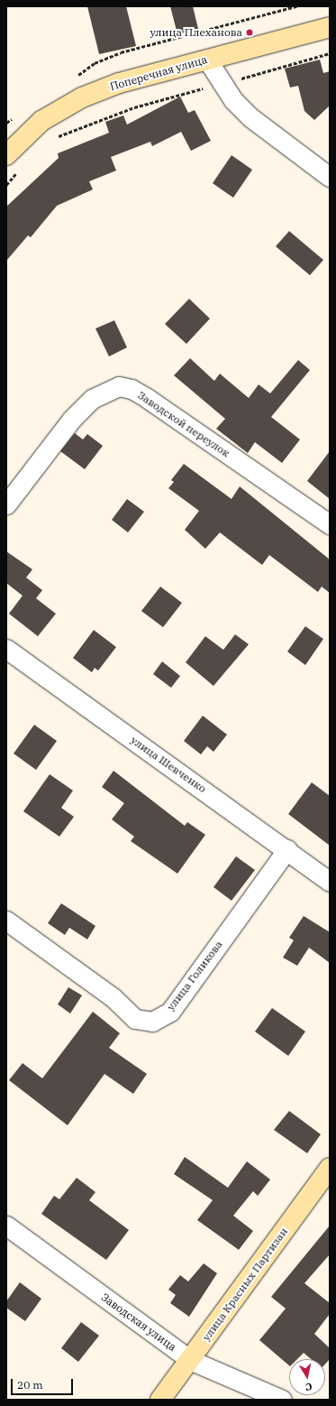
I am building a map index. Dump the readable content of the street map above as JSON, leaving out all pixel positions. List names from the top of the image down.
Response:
{
  "streets": {
    "main road": ["Поперечная улица", "улица Красных Партизан"],
    "street": [
      "Заводской переулок",
      "улица Шевченко",
      "улица Голикова",
      "Заводская улица"
    ]
  },
  "crossings": [
    ["улица Шевченко", "улица Голикова"],
    ["улица Красных Партизан", "Заводская улица"]
  ],
  "places": ["улица Плеханова"],
  "scale_bar": "20 m",
  "north": "bottom"
}
